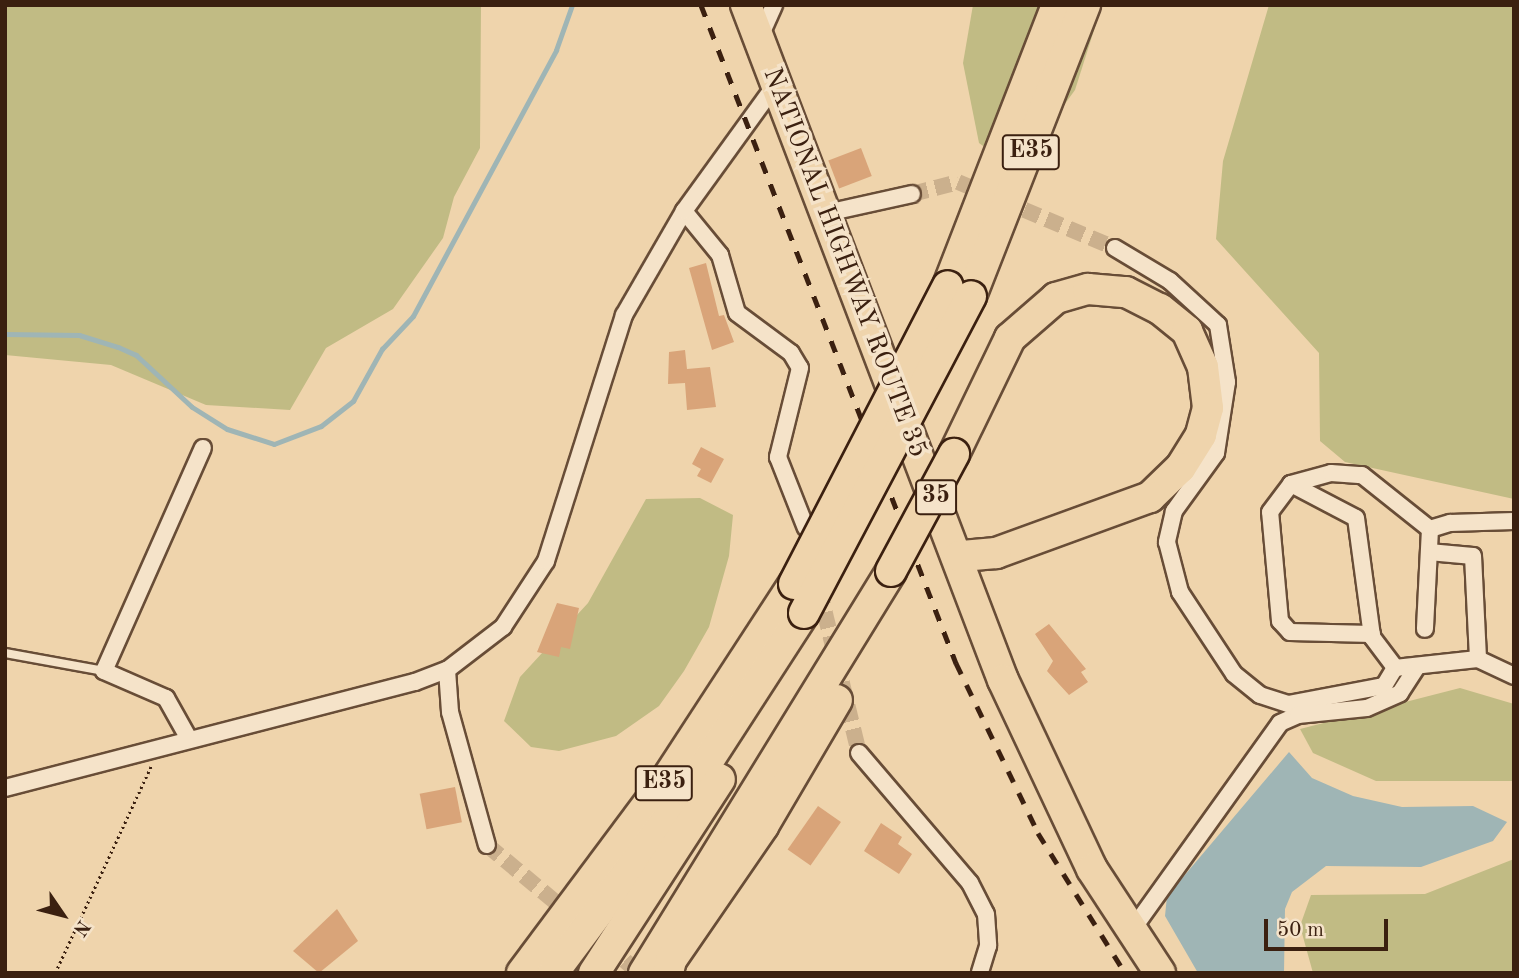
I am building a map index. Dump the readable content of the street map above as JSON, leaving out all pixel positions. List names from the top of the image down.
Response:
{
  "streets": {
    "highway": ["E35", "NATIONAL HIGHWAY ROUTE 35", "35"]
  },
  "scale_bar": "50 m",
  "north": "bottom right"
}
